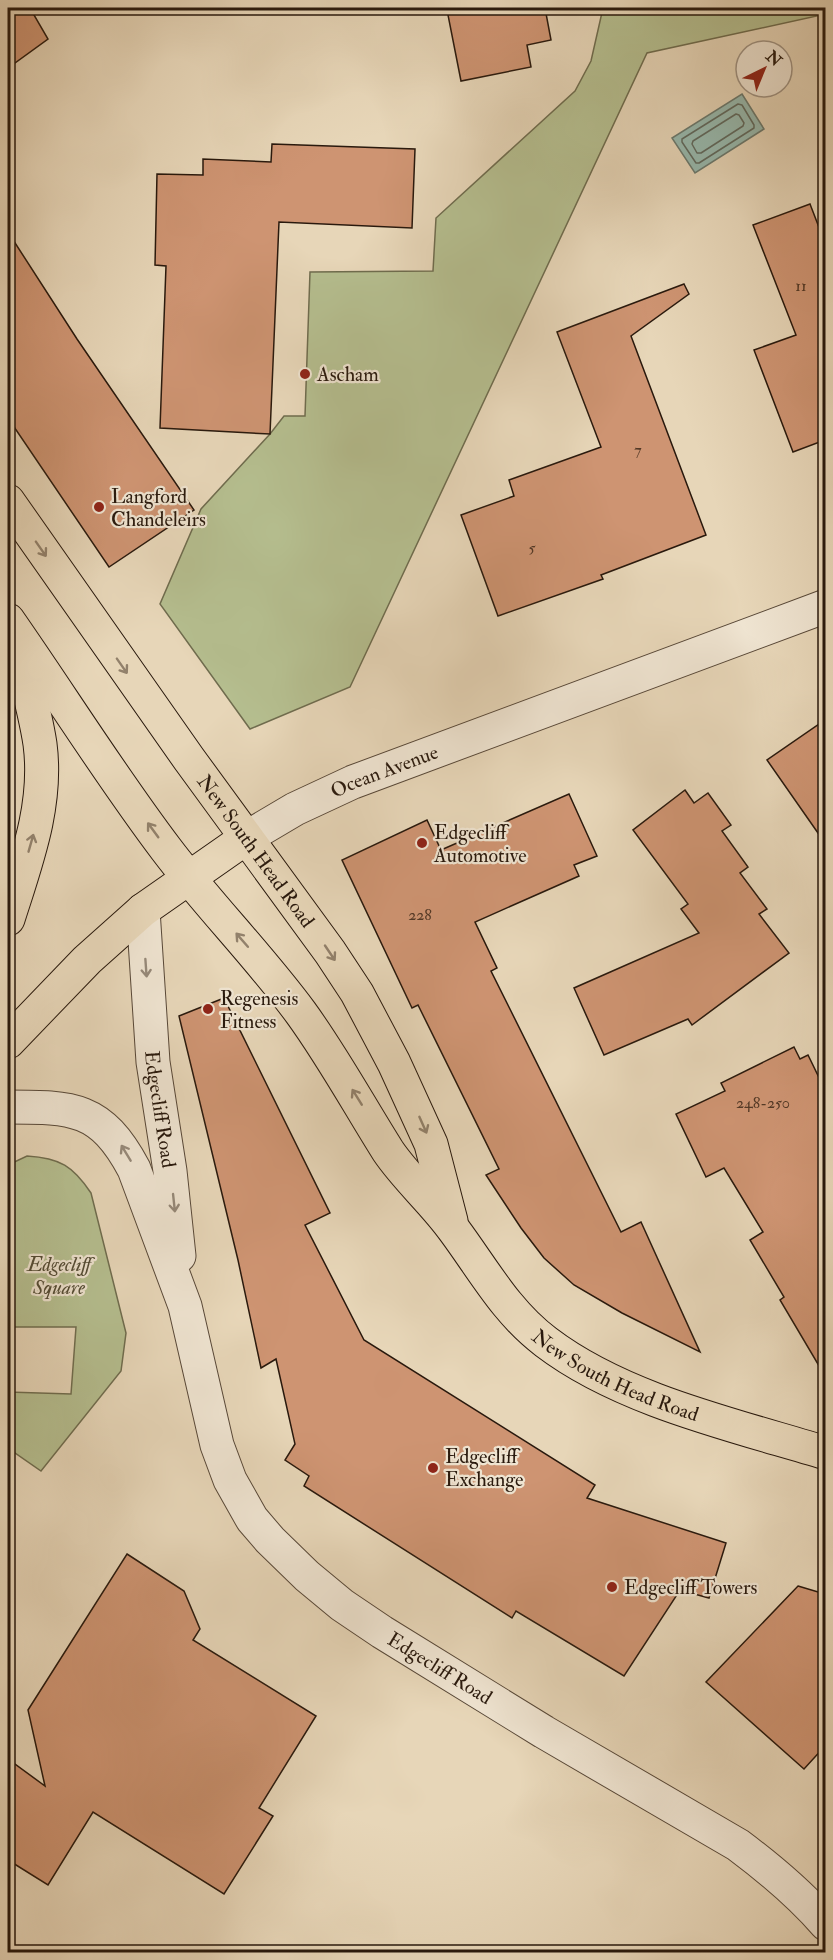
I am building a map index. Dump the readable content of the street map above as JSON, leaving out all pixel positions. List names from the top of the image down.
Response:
{
  "streets": {
    "main road": ["Ocean Avenue", "New South Head Road"],
    "street": ["Edgecliff Road"]
  },
  "crossings": [
    ["Ocean Avenue", "New South Head Road"],
    ["Ocean Avenue", "Edgecliff Road"]
  ],
  "parks": ["Edgecliff Square"],
  "places": [
    "Ascham",
    "Langford Chandeleirs",
    "Edgecliff Automotive",
    "Regenesis Fitness",
    "Edgecliff Exchange",
    "Edgecliff Towers"
  ],
  "house_numbers": [
    "11",
    "7",
    "5",
    "228",
    "248-250"
  ],
  "north": "top right"
}
